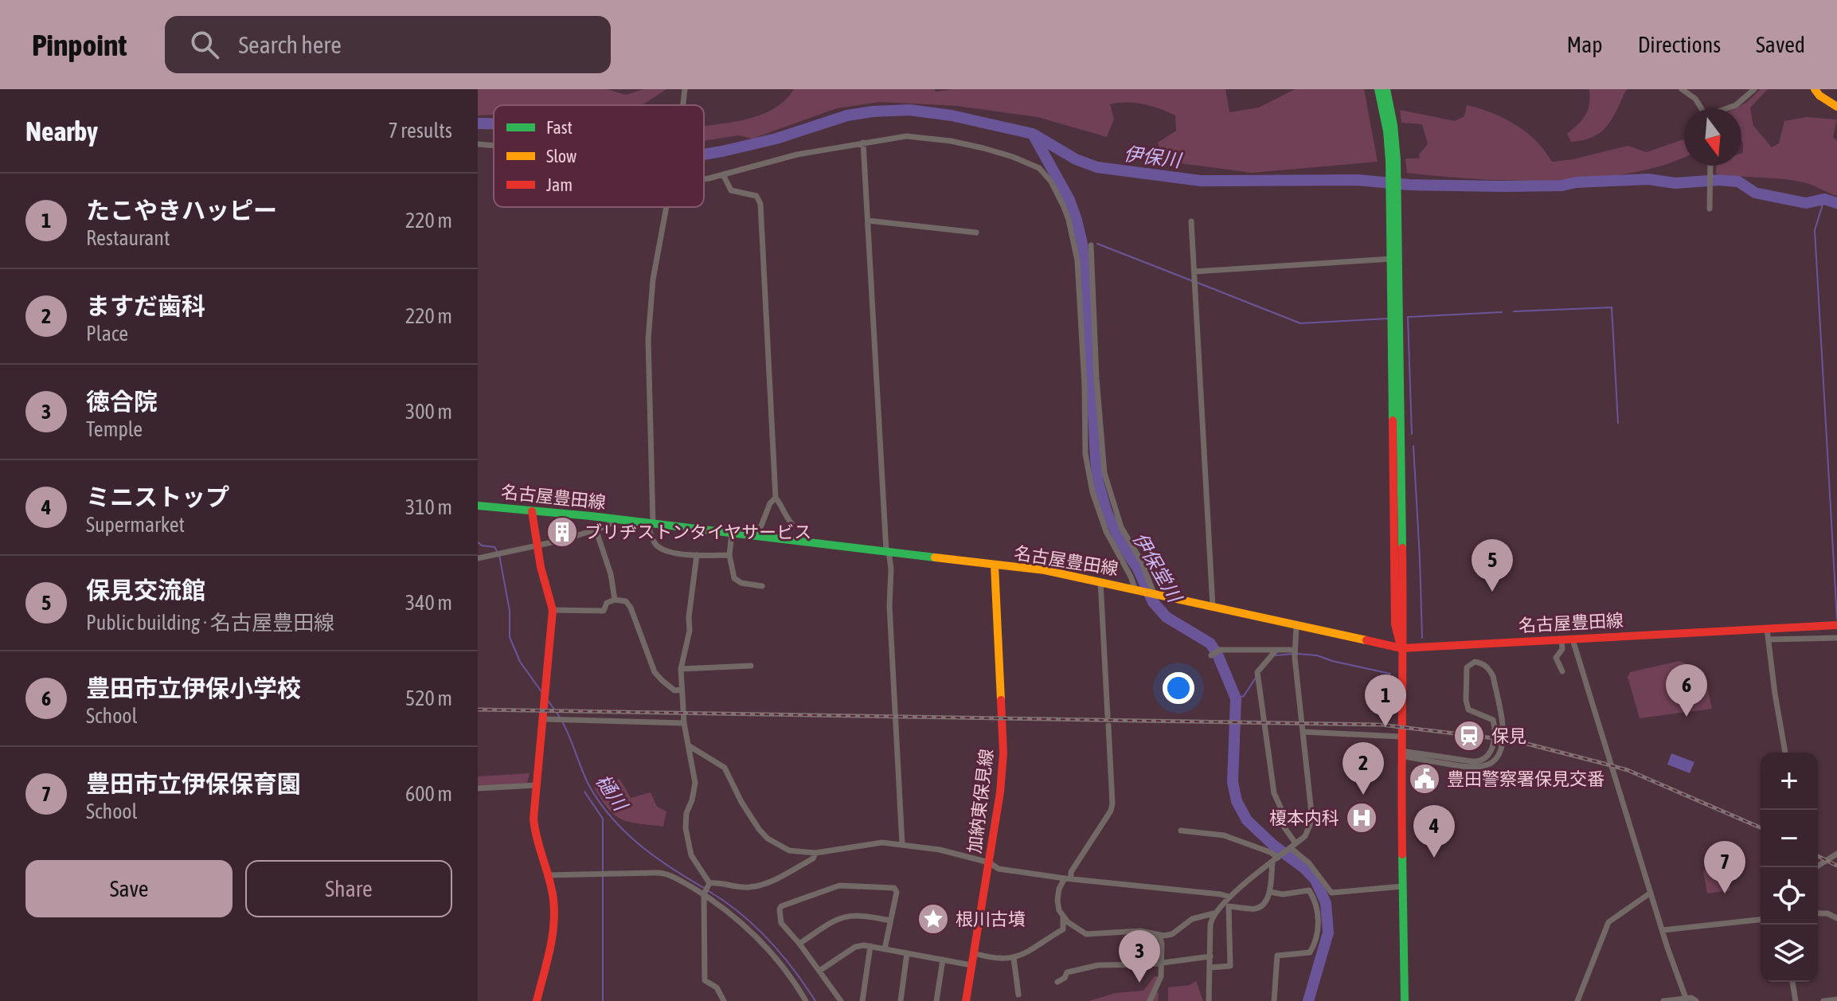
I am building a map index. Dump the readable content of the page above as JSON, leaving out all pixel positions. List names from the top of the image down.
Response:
{
  "streets": {
    "main road": ["名古屋豊田線", "加納東保見線"]
  },
  "crossings": [
    ["名古屋豊田線", "加納東保見線"]
  ],
  "water": ["伊保川", "伊保堂川", "樋川"],
  "places": {
    "building": ["ブリヂストンタイヤサービス"],
    "station": ["保見"],
    "public building": ["豊田警察署保見交番"],
    "hospital": ["榎本内科"],
    "place": ["根川古墳"]
  },
  "legend": ["Fast", "Slow", "Jam"],
  "north": "bottom",
  "page": {
    "header": "Pinpoint",
    "search": "Search here",
    "nav": ["Map", "Directions", "Saved"],
    "heading": ["Nearby", "7 results"],
    "list": [
      {
        "mark": "1",
        "name": "たこやきハッピー",
        "note": "Restaurant",
        "value": "220 m"
      },
      {
        "mark": "2",
        "name": "ますだ歯科",
        "note": "Place",
        "value": "220 m"
      },
      {
        "mark": "3",
        "name": "徳合院",
        "note": "Temple",
        "value": "300 m"
      },
      {
        "mark": "4",
        "name": "ミニストップ",
        "note": "Supermarket",
        "value": "310 m"
      },
      {
        "mark": "5",
        "name": "保見交流館",
        "note": "Public building · 名古屋豊田線",
        "value": "340 m"
      },
      {
        "mark": "6",
        "name": "豊田市立伊保小学校",
        "note": "School",
        "value": "520 m"
      },
      {
        "mark": "7",
        "name": "豊田市立伊保保育園",
        "note": "School",
        "value": "600 m"
      }
    ],
    "pins": [
      "5",
      "6",
      "1",
      "2",
      "4",
      "7",
      "3"
    ],
    "map_buttons": ["+", "−"],
    "buttons": ["Save", "Share"]
  }
}
